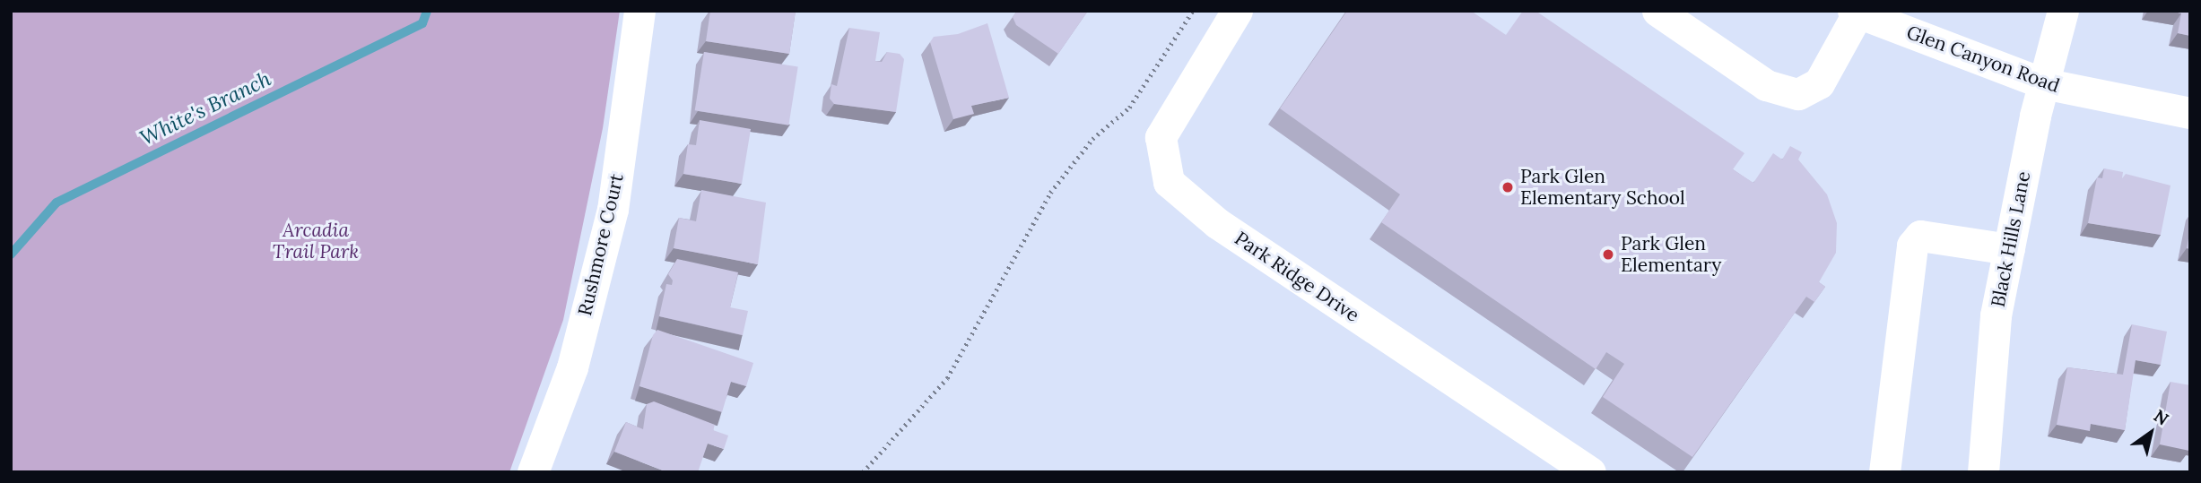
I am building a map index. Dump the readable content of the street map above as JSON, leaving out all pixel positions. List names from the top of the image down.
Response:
{
  "streets": {
    "street": [
      "Glen Canyon Road",
      "Black Hills Lane",
      "Rushmore Court",
      "Park Ridge Drive"
    ]
  },
  "crossings": [
    ["Glen Canyon Road", "Black Hills Lane"]
  ],
  "water": ["White's Branch"],
  "parks": ["Arcadia Trail Park"],
  "places": ["Park Glen Elementary School", "Park Glen Elementary"],
  "north": "top right"
}
